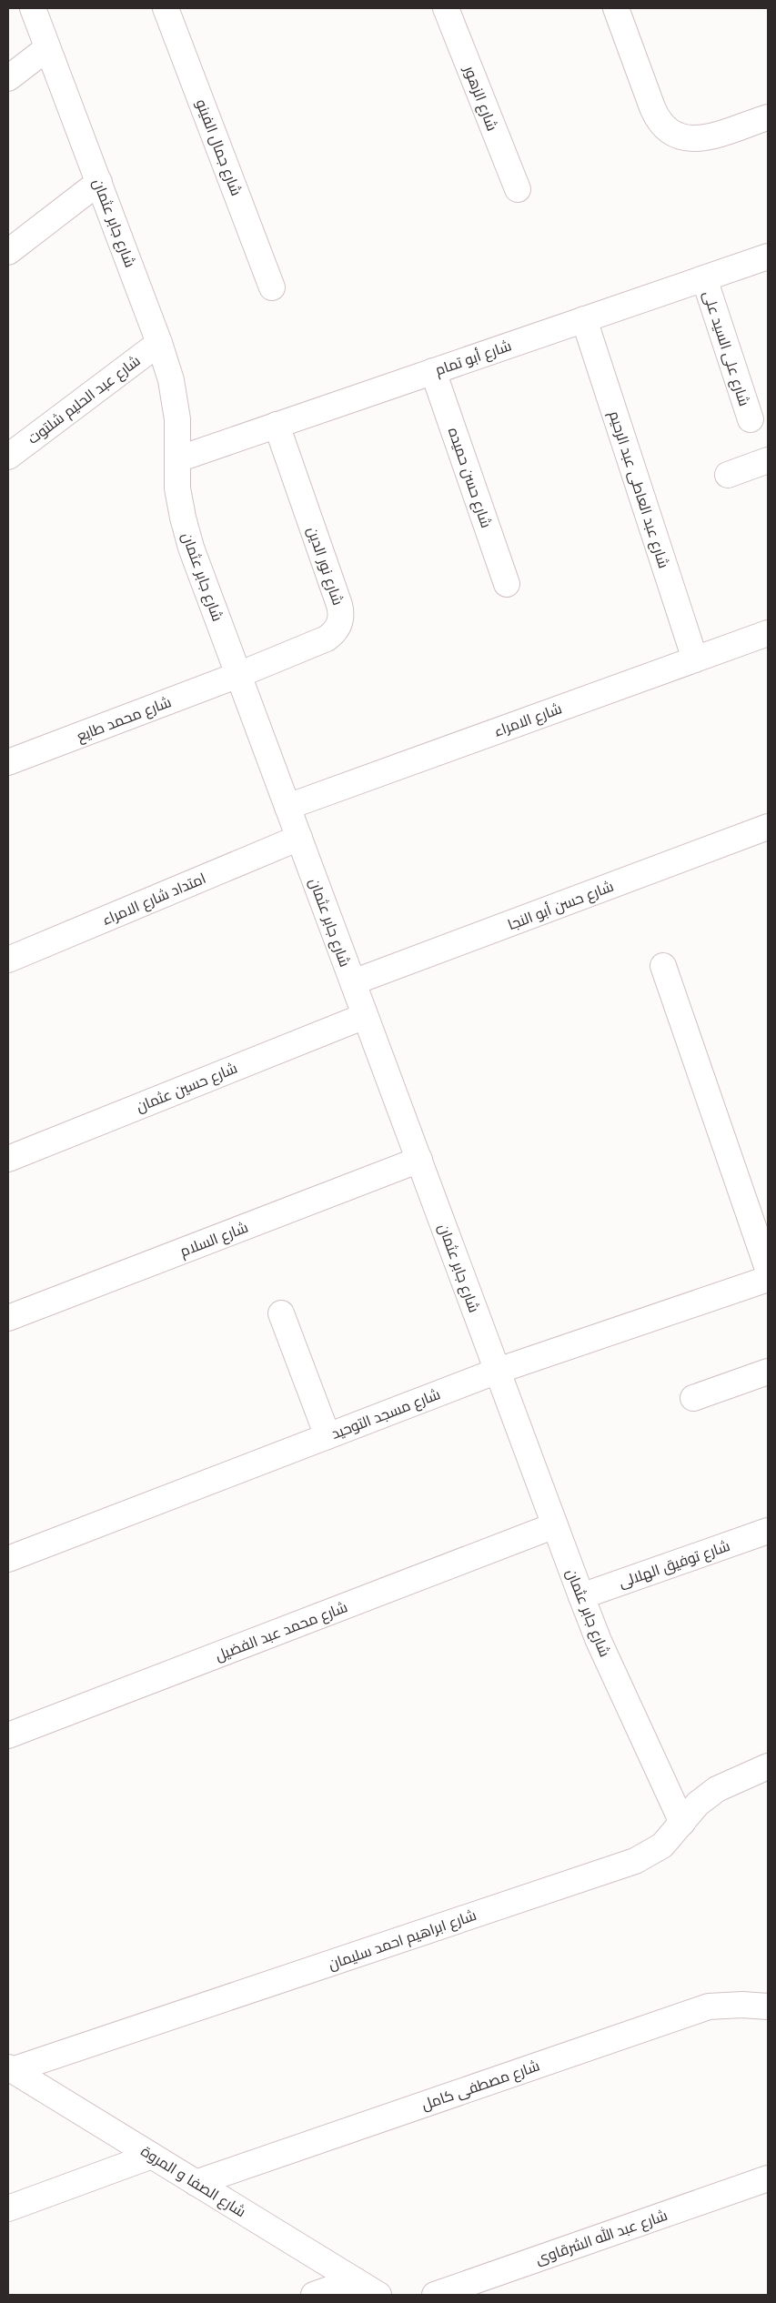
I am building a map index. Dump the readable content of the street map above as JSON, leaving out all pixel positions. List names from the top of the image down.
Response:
{
  "streets": {
    "street": [
      "شارع الزهور",
      "شارع جمال الفينو",
      "شارع جابر عثمان",
      "شارع على السيد على",
      "شارع أبو تمام",
      "شارع عبد الحليم شلتوت",
      "شارع حسن حميده",
      "شارع عبد العاطى عبد الرحيم",
      "شارع نور الدين",
      "شارع محمد طايع",
      "شارع الامراء",
      "امتداد شارع الامراء",
      "شارع حسن أبو النجا",
      "شارع حسين عثمان",
      "شارع السلام",
      "شارع مسجد التوحيد",
      "شارع توفيق الهلالى",
      "شارع محمد عبد الفضيل",
      "شارع ابراهيم احمد سليمان",
      "شارع مصطفى كامل",
      "شارع الصفا و المروة",
      "شارع عبد الله الشرقاوى"
    ]
  },
  "crossings": [
    ["شارع جابر عثمان", "شارع أبو تمام"],
    ["شارع جابر عثمان", "شارع عبد الحليم شلتوت"],
    ["شارع جابر عثمان", "شارع نور الدين"],
    ["شارع جابر عثمان", "شارع محمد طايع"],
    ["شارع جابر عثمان", "شارع الامراء"],
    ["شارع جابر عثمان", "امتداد شارع الامراء"],
    ["شارع جابر عثمان", "شارع حسن أبو النجا"],
    ["شارع جابر عثمان", "شارع حسين عثمان"],
    ["شارع جابر عثمان", "شارع السلام"],
    ["شارع جابر عثمان", "شارع مسجد التوحيد"],
    ["شارع جابر عثمان", "شارع توفيق الهلالى"],
    ["شارع جابر عثمان", "شارع محمد عبد الفضيل"],
    ["شارع جابر عثمان", "شارع ابراهيم احمد سليمان"],
    ["شارع على السيد على", "شارع أبو تمام"],
    ["شارع أبو تمام", "شارع حسن حميده"],
    ["شارع أبو تمام", "شارع عبد العاطى عبد الرحيم"],
    ["شارع أبو تمام", "شارع نور الدين"],
    ["شارع عبد العاطى عبد الرحيم", "شارع الامراء"],
    ["شارع نور الدين", "شارع محمد طايع"],
    ["شارع ابراهيم احمد سليمان", "شارع الصفا و المروة"],
    ["شارع مصطفى كامل", "شارع الصفا و المروة"]
  ]
}
